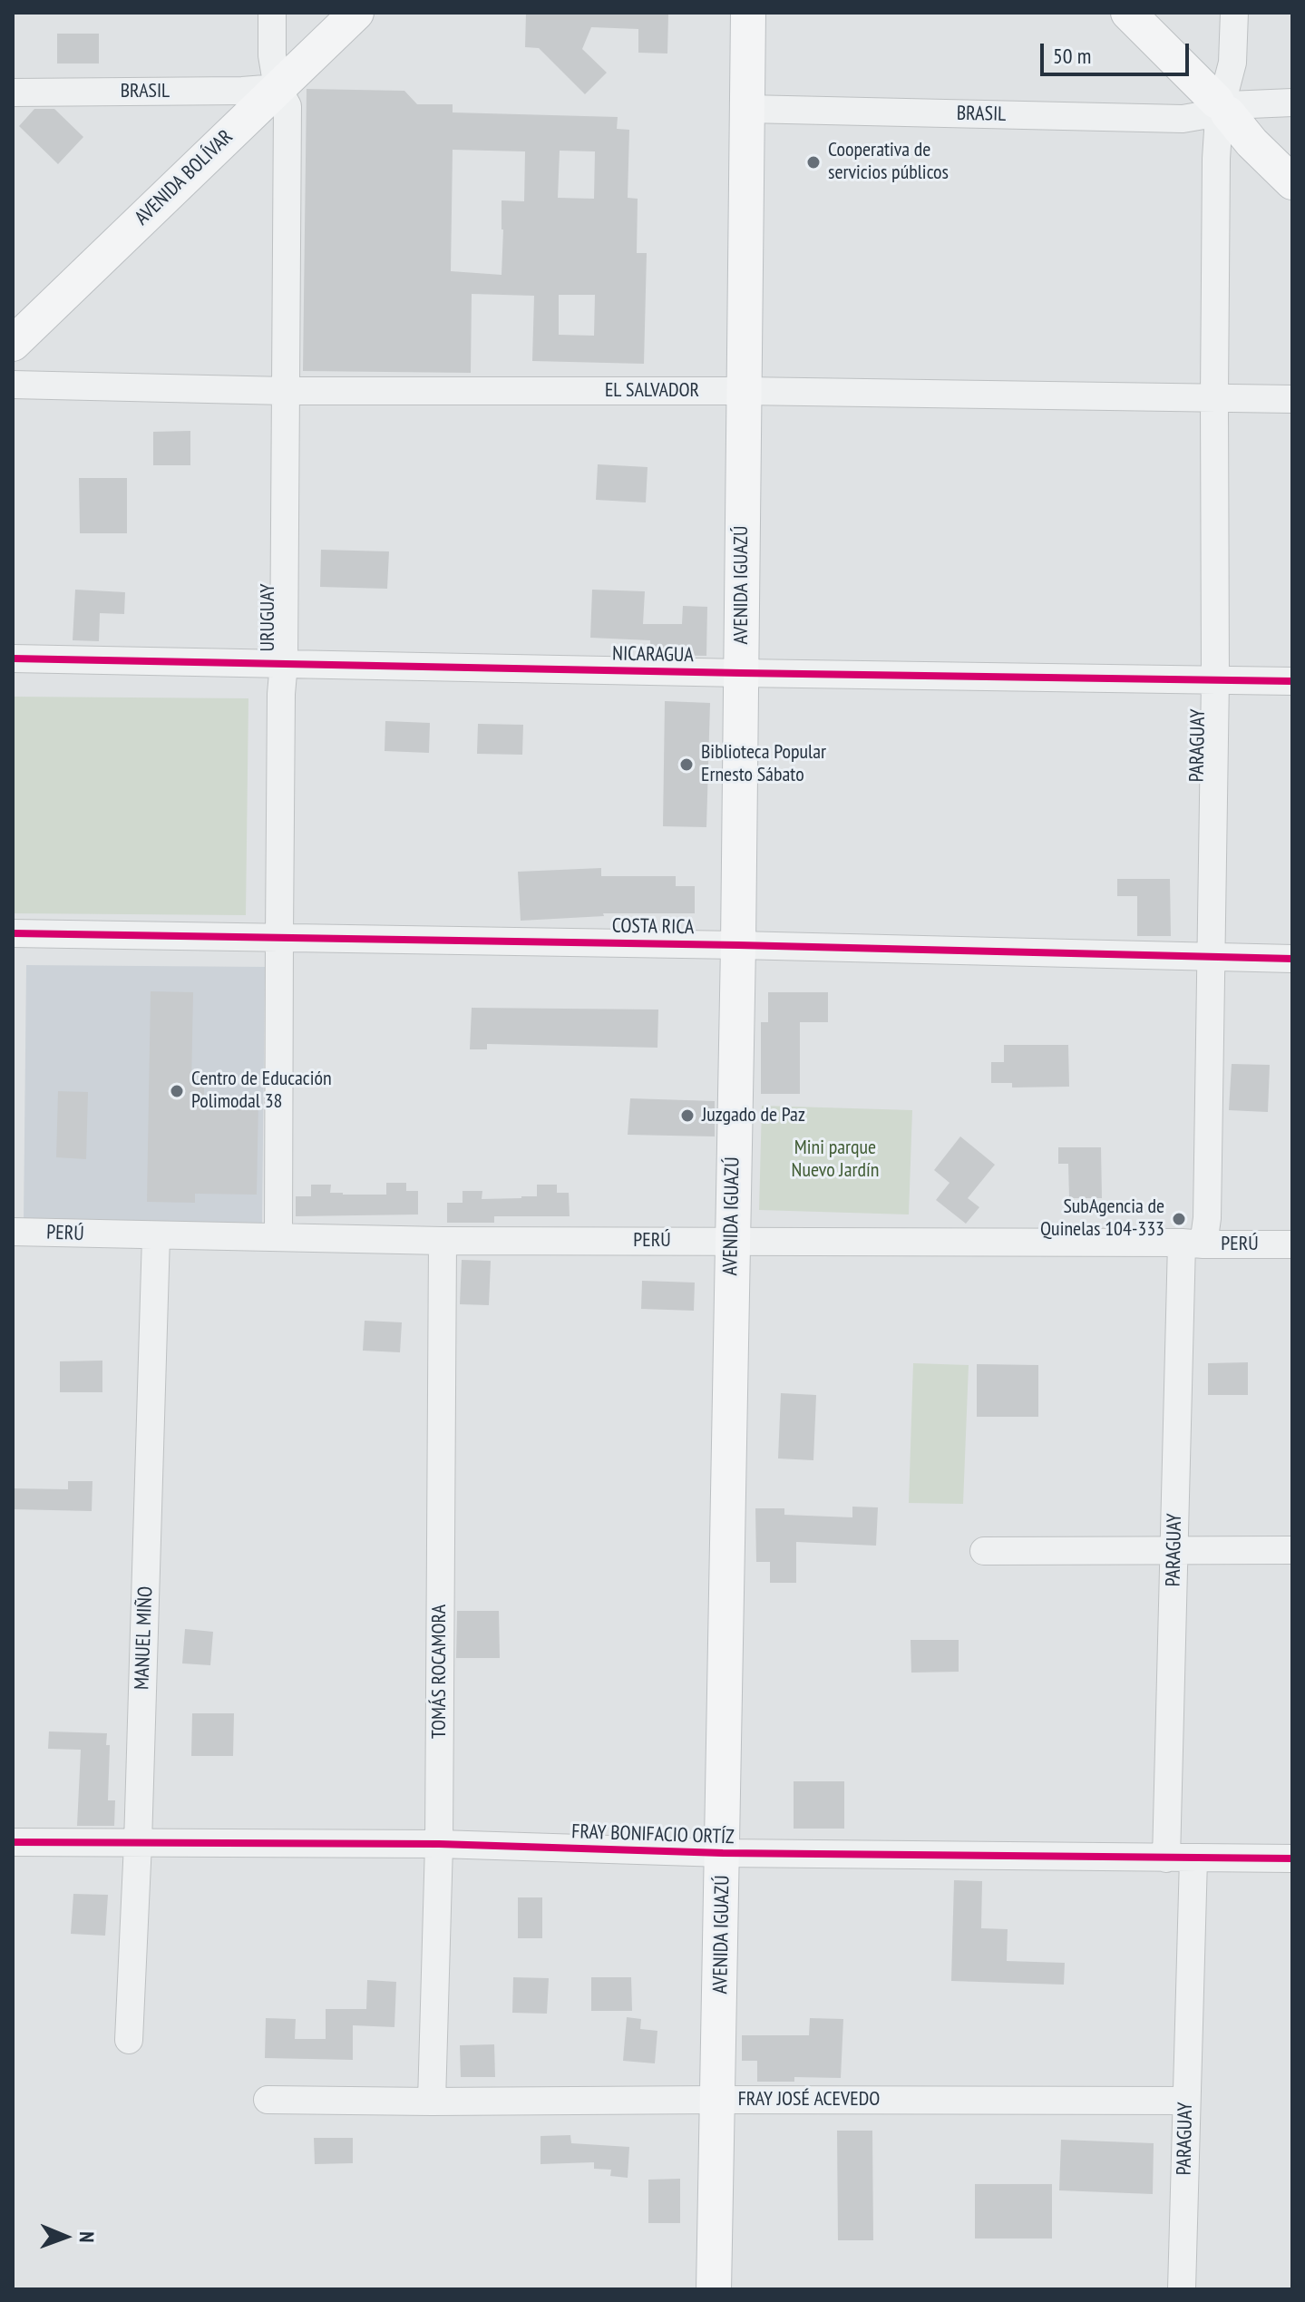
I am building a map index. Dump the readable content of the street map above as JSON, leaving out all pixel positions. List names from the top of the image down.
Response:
{
  "streets": {
    "main road": ["AVENIDA BOLÍVAR", "AVENIDA IGUAZÚ"],
    "street": [
      "BRASIL",
      "EL SALVADOR",
      "URUGUAY",
      "NICARAGUA",
      "PARAGUAY",
      "COSTA RICA",
      "PERÚ",
      "MANUEL MIÑO",
      "TOMÁS ROCAMORA",
      "FRAY BONIFACIO ORTÍZ",
      "FRAY JOSÉ ACEVEDO"
    ]
  },
  "crossings": [
    ["BRASIL", "AVENIDA BOLÍVAR"],
    ["BRASIL", "AVENIDA IGUAZÚ"],
    ["BRASIL", "URUGUAY"],
    ["BRASIL", "PARAGUAY"],
    ["AVENIDA BOLÍVAR", "URUGUAY"],
    ["EL SALVADOR", "AVENIDA IGUAZÚ"],
    ["EL SALVADOR", "URUGUAY"],
    ["EL SALVADOR", "PARAGUAY"],
    ["AVENIDA IGUAZÚ", "NICARAGUA"],
    ["AVENIDA IGUAZÚ", "COSTA RICA"],
    ["AVENIDA IGUAZÚ", "PERÚ"],
    ["AVENIDA IGUAZÚ", "FRAY BONIFACIO ORTÍZ"],
    ["AVENIDA IGUAZÚ", "FRAY JOSÉ ACEVEDO"],
    ["URUGUAY", "NICARAGUA"],
    ["URUGUAY", "COSTA RICA"],
    ["URUGUAY", "PERÚ"],
    ["NICARAGUA", "PARAGUAY"],
    ["PARAGUAY", "COSTA RICA"],
    ["PARAGUAY", "PERÚ"],
    ["PARAGUAY", "FRAY BONIFACIO ORTÍZ"],
    ["PARAGUAY", "FRAY JOSÉ ACEVEDO"],
    ["PERÚ", "MANUEL MIÑO"],
    ["PERÚ", "TOMÁS ROCAMORA"],
    ["MANUEL MIÑO", "FRAY BONIFACIO ORTÍZ"],
    ["TOMÁS ROCAMORA", "FRAY BONIFACIO ORTÍZ"],
    ["TOMÁS ROCAMORA", "FRAY JOSÉ ACEVEDO"]
  ],
  "parks": ["Mini parque Nuevo Jardín"],
  "places": [
    "Cooperativa de servicios públicos",
    "Biblioteca Popular Ernesto Sábato",
    "Centro de Educación Polimodal 38",
    "Juzgado de Paz",
    "SubAgencia de Quinelas 104-333"
  ],
  "scale_bar": "50 m",
  "north": "right"
}
